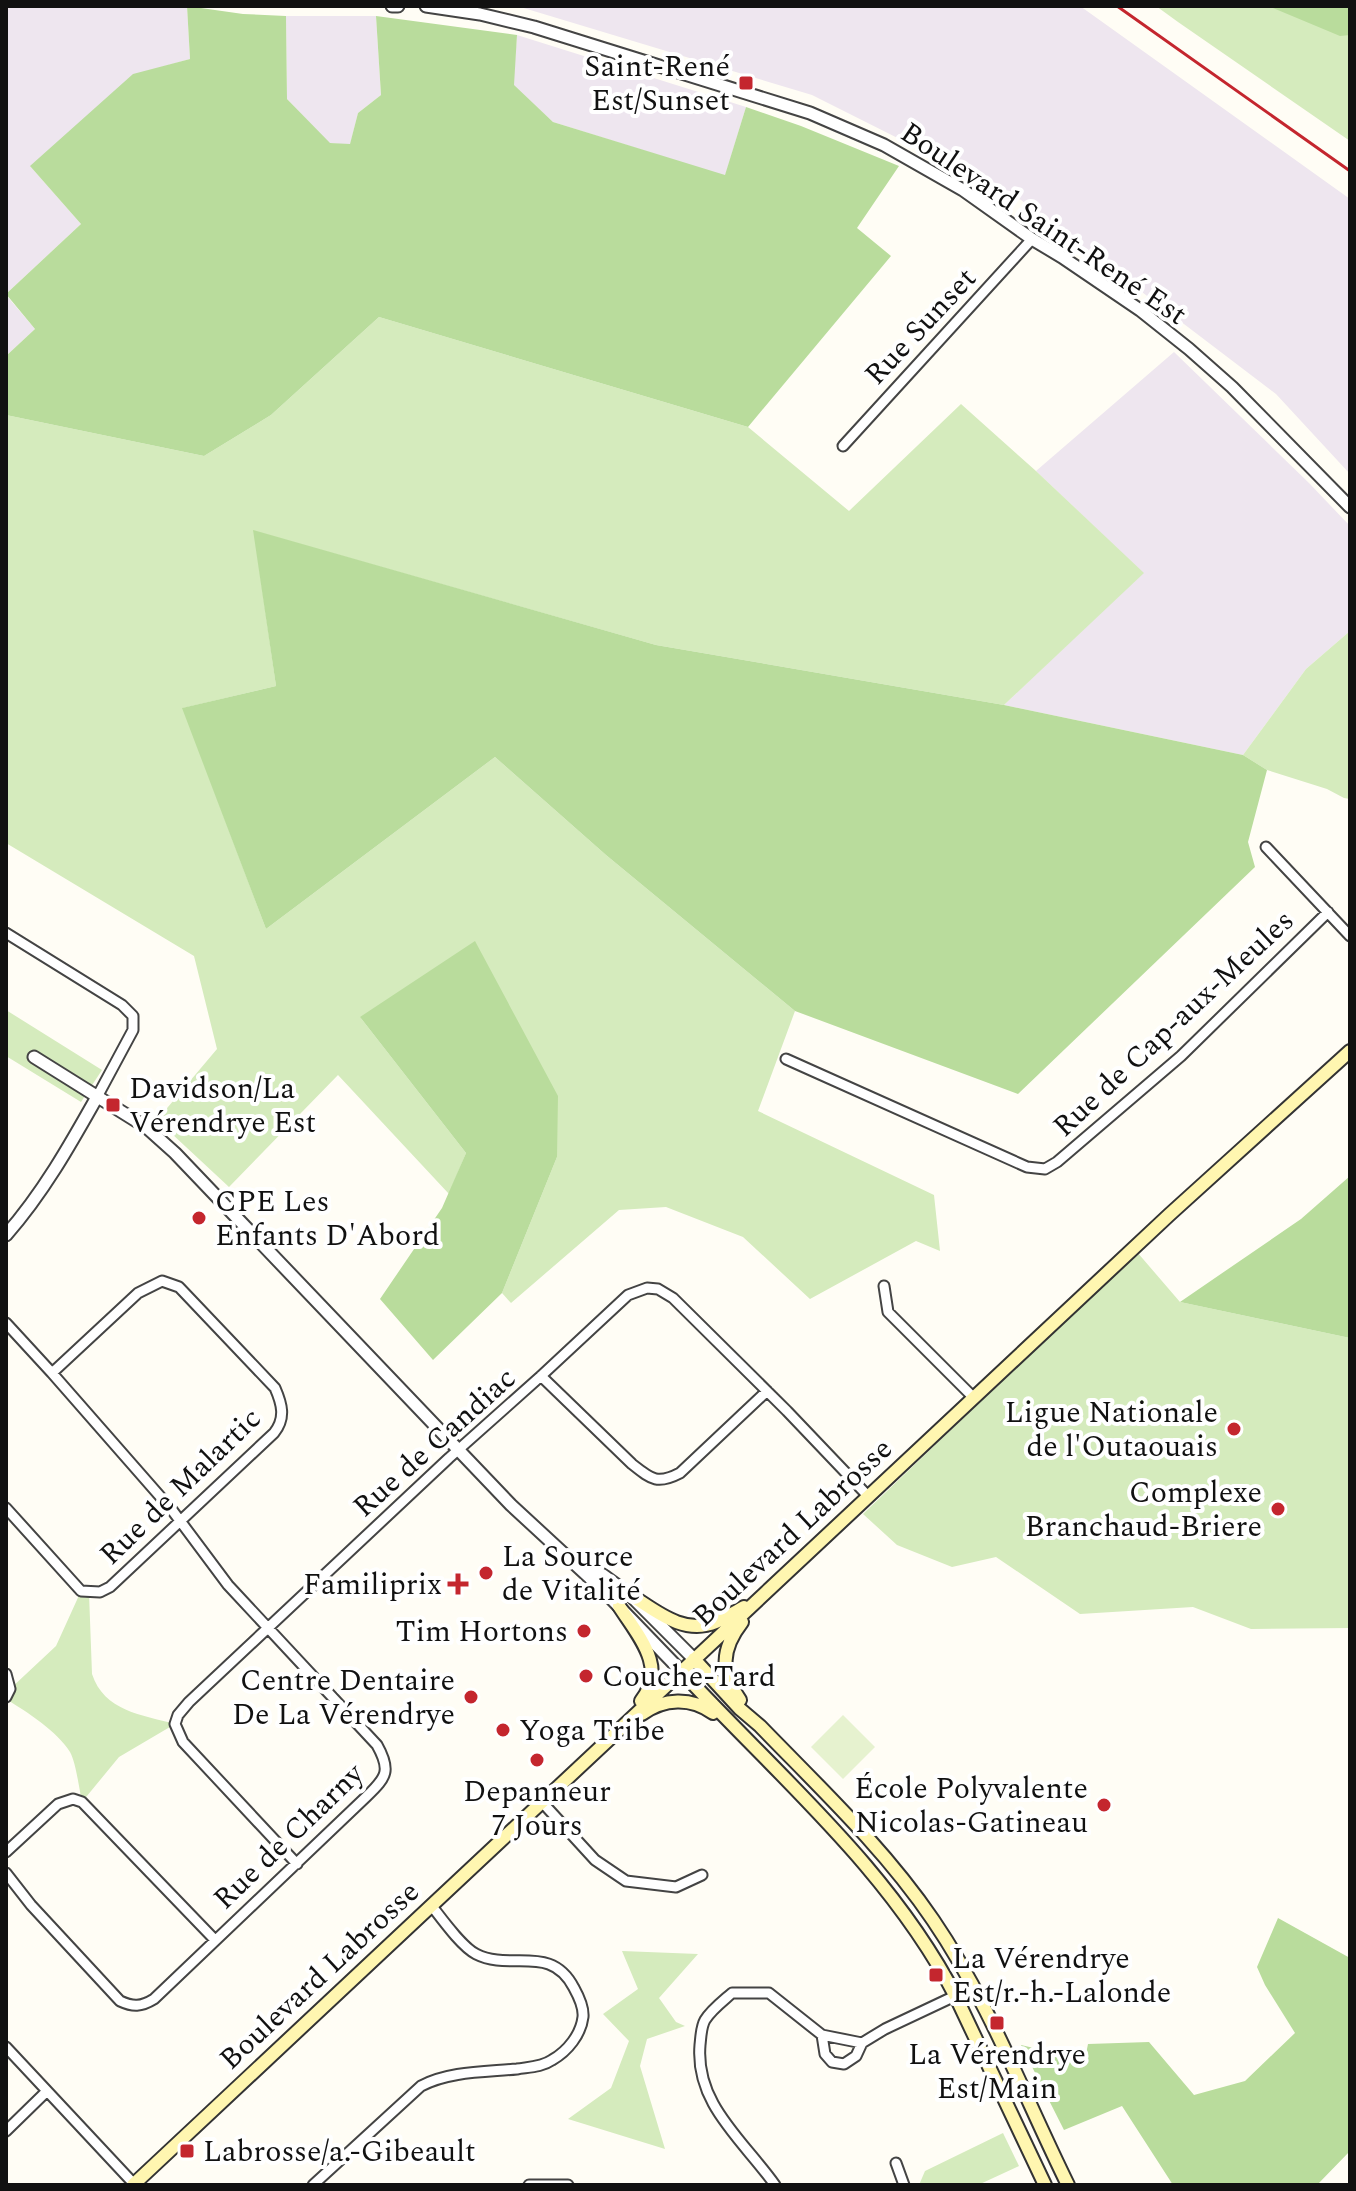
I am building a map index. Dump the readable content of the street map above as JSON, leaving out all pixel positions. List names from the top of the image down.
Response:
{
  "streets": {
    "main road": ["Boulevard Labrosse"],
    "street": [
      "Boulevard Saint-René Est",
      "Rue Sunset",
      "Rue de Cap-aux-Meules",
      "Rue de Candiac",
      "Rue de Malartic",
      "Rue de Charny"
    ]
  },
  "crossings": [
    ["Boulevard Saint-René Est", "Rue Sunset"],
    ["Rue de Candiac", "Boulevard Labrosse"],
    ["Rue de Candiac", "Rue de Charny"],
    ["Rue de Malartic", "Rue de Charny"]
  ],
  "places": {
    "transit": [
      "Saint-René Est/Sunset",
      "Davidson/La Vérendrye Est",
      "La Vérendrye Est/r.-h.-Lalonde",
      "La Vérendrye Est/Main",
      "Labrosse/a.-Gibeault"
    ],
    "other": [
      "CPE Les Enfants D'Abord",
      "Ligue Nationale de l'Outaouais",
      "Complexe Branchaud-Briere",
      "La Source de Vitalité",
      "Tim Hortons",
      "Couche-Tard",
      "Centre Dentaire De La Vérendrye",
      "Yoga Tribe",
      "Depanneur 7 Jours",
      "École Polyvalente Nicolas-Gatineau"
    ],
    "health": ["Familiprix"]
  }
}
